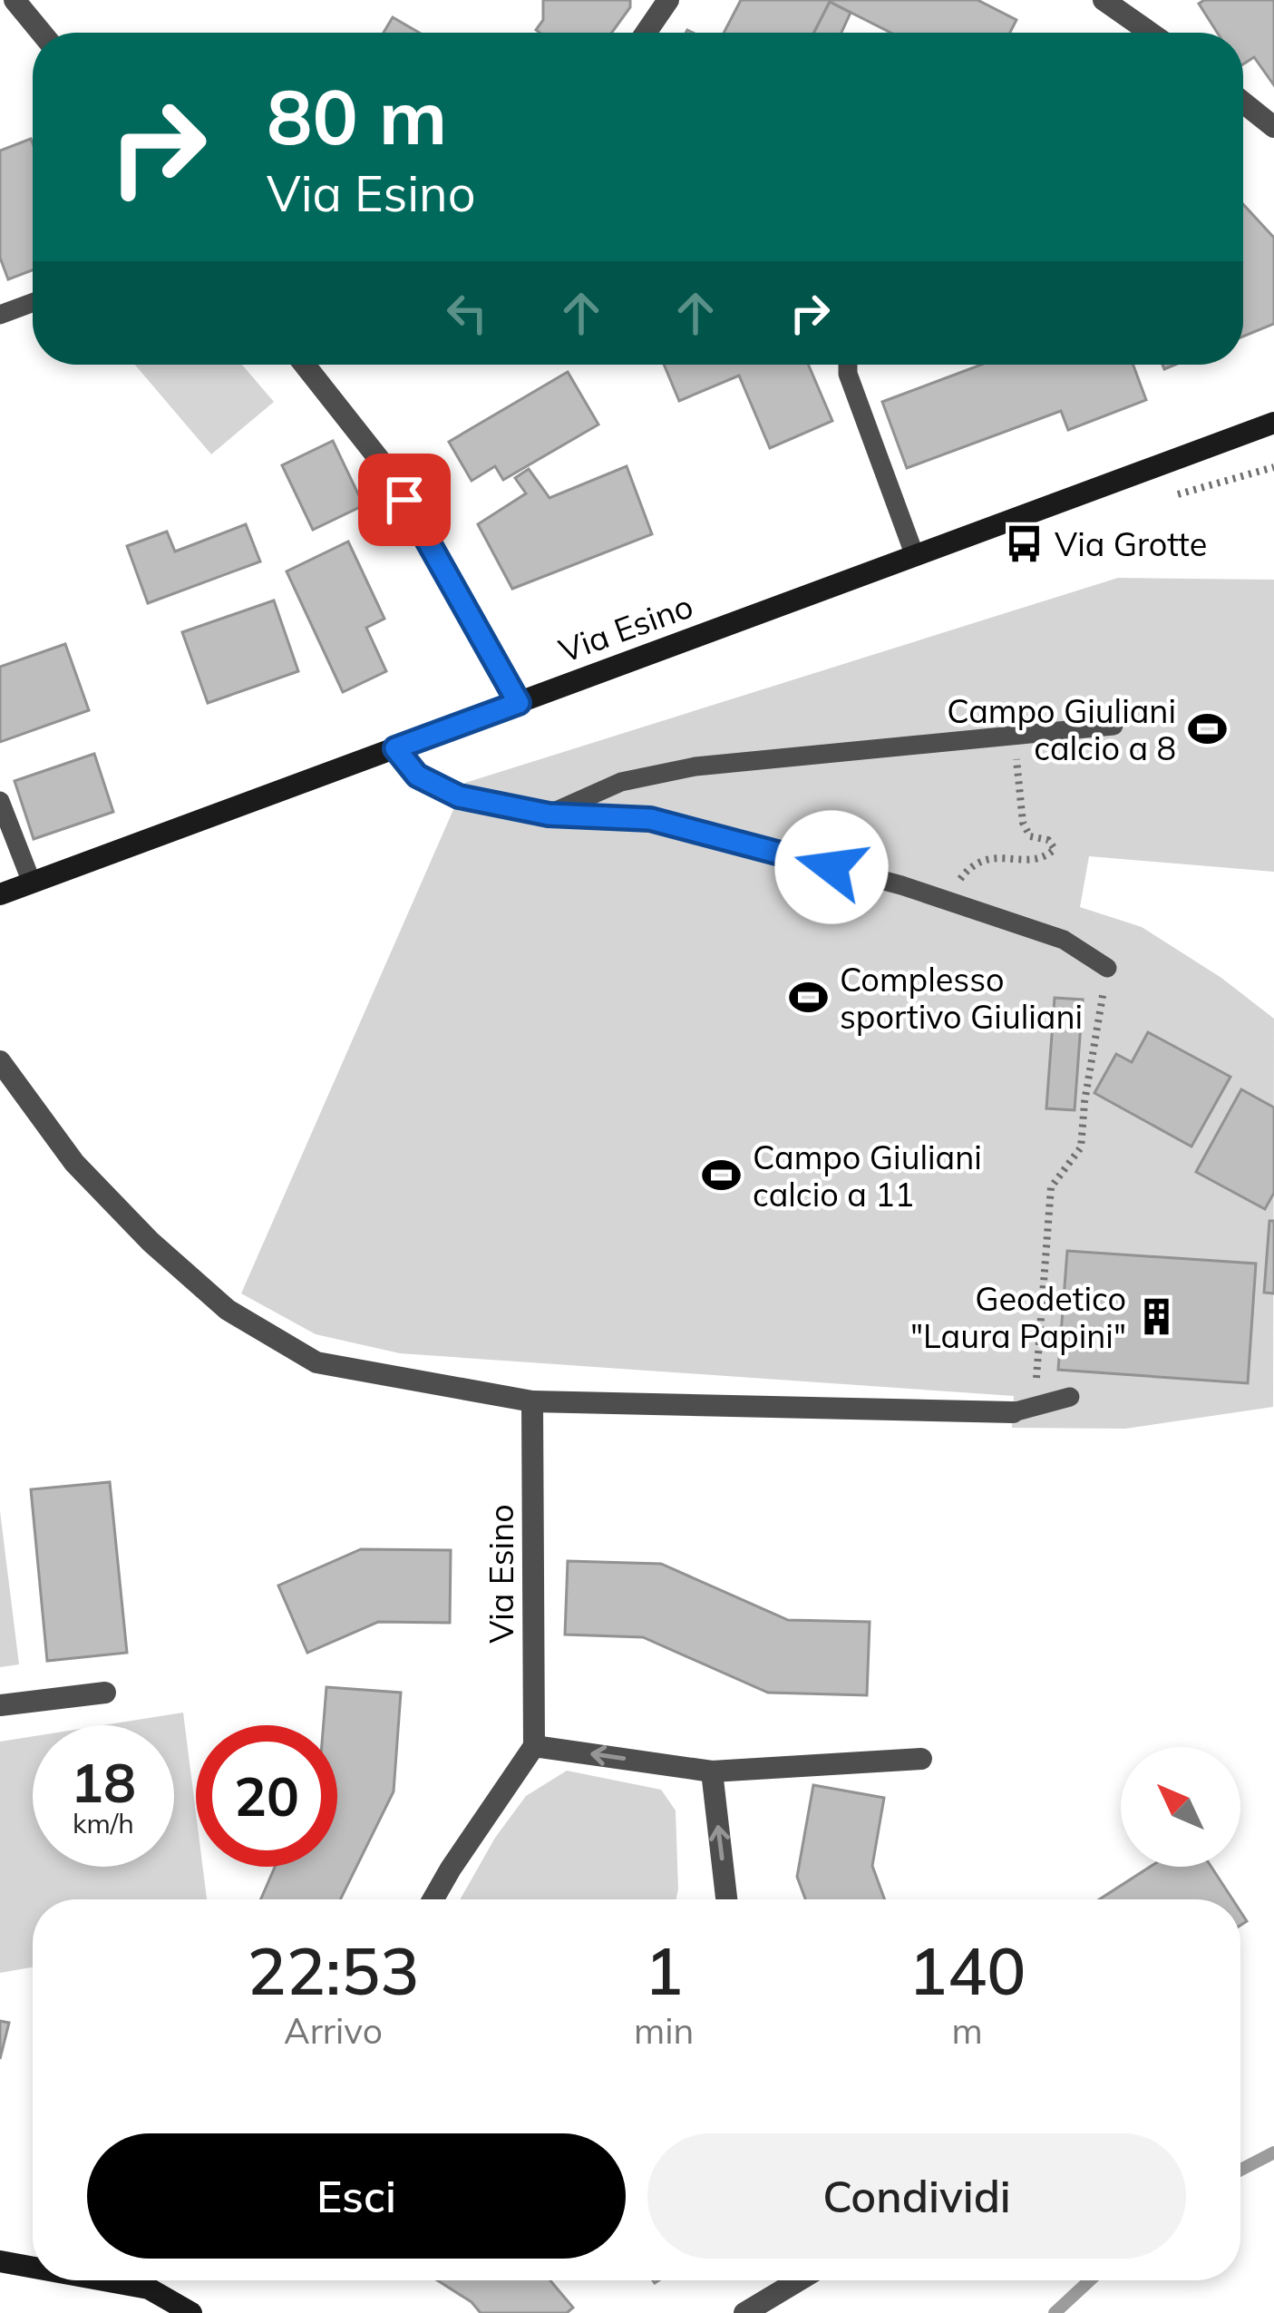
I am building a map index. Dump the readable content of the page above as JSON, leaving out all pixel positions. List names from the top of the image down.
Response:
{
  "streets": {
    "street": ["Via Esino"]
  },
  "places": {
    "bus stop": ["Via Grotte"],
    "sports": ["Campo Giuliani calcio a 8", "Complesso sportivo Giuliani", "Campo Giuliani calcio a 11"],
    "building": ["Geodetico \"Laura Papini\""]
  },
  "north": "top left",
  "page": {
    "turn": ["80 m", "Via Esino"],
    "speed": "18 km/h",
    "limit": "20",
    "eta": [
      "22:53",
      "Arrivo",
      "1",
      "min",
      "140",
      "m"
    ],
    "buttons": ["Esci", "Condividi"]
  }
}
